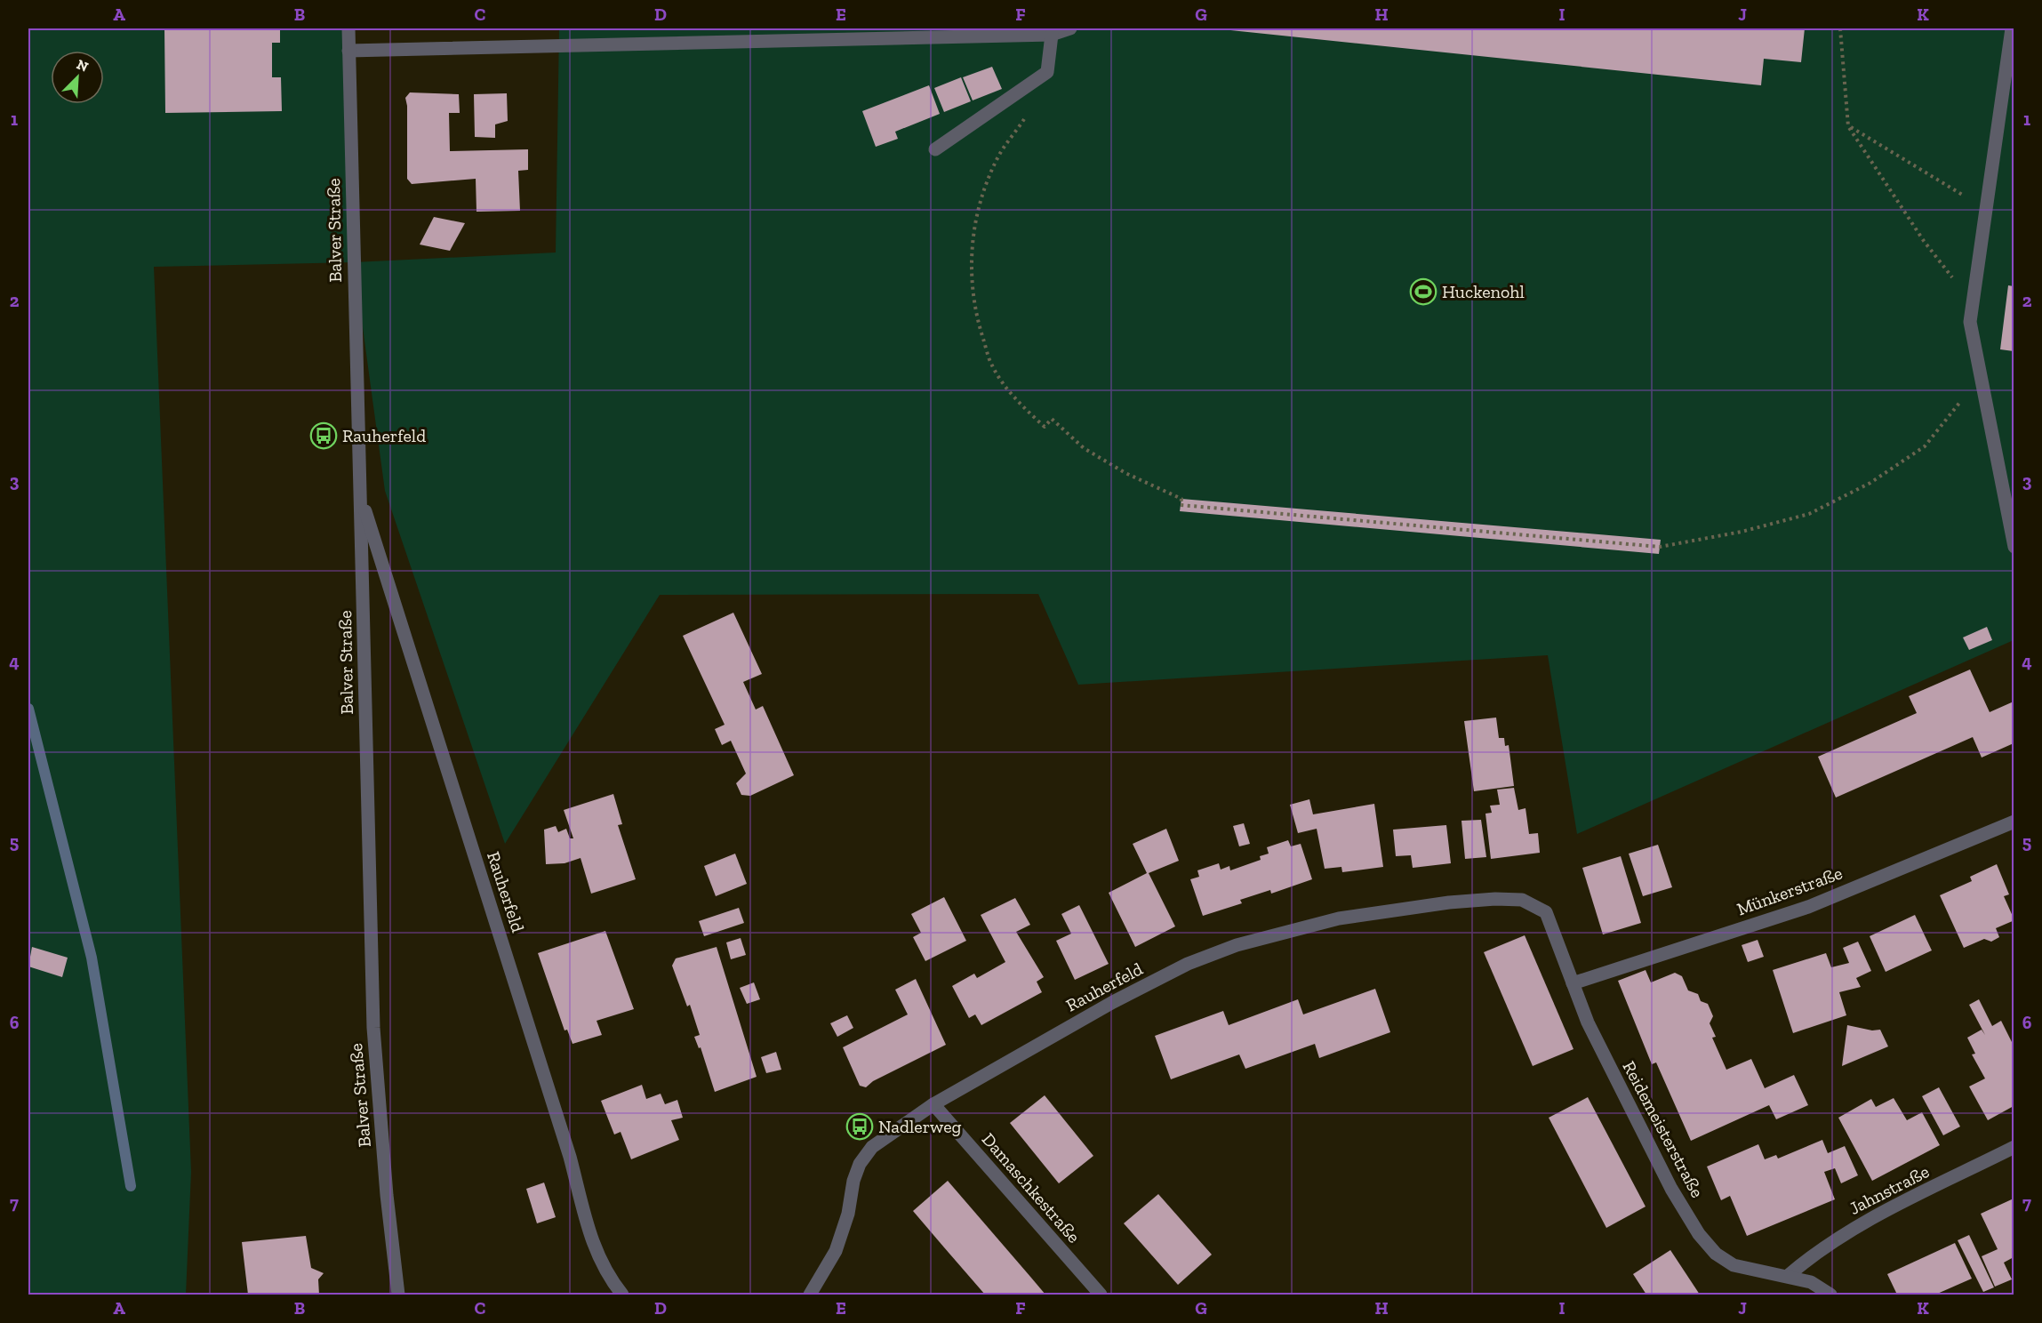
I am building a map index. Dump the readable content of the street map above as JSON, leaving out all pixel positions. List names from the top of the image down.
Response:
{
  "streets": {
    "street": [
      "Balver Straße",
      "Münkerstraße",
      "Rauherfeld",
      "Reidemeisterstraße",
      "Damaschkestraße",
      "Jahnstraße"
    ]
  },
  "crossings": [
    ["Balver Straße", "Rauherfeld"],
    ["Münkerstraße", "Reidemeisterstraße"],
    ["Rauherfeld", "Reidemeisterstraße"],
    ["Rauherfeld", "Damaschkestraße"],
    ["Reidemeisterstraße", "Jahnstraße"]
  ],
  "places": {
    "sports": ["Huckenohl"],
    "bus stop": ["Rauherfeld", "Nadlerweg"]
  },
  "north": "top right",
  "grid": {
    "columns": [
      "A",
      "B",
      "C",
      "D",
      "E",
      "F",
      "G",
      "H",
      "I",
      "J",
      "K"
    ],
    "rows": [
      "1",
      "2",
      "3",
      "4",
      "5",
      "6",
      "7"
    ]
  }
}
